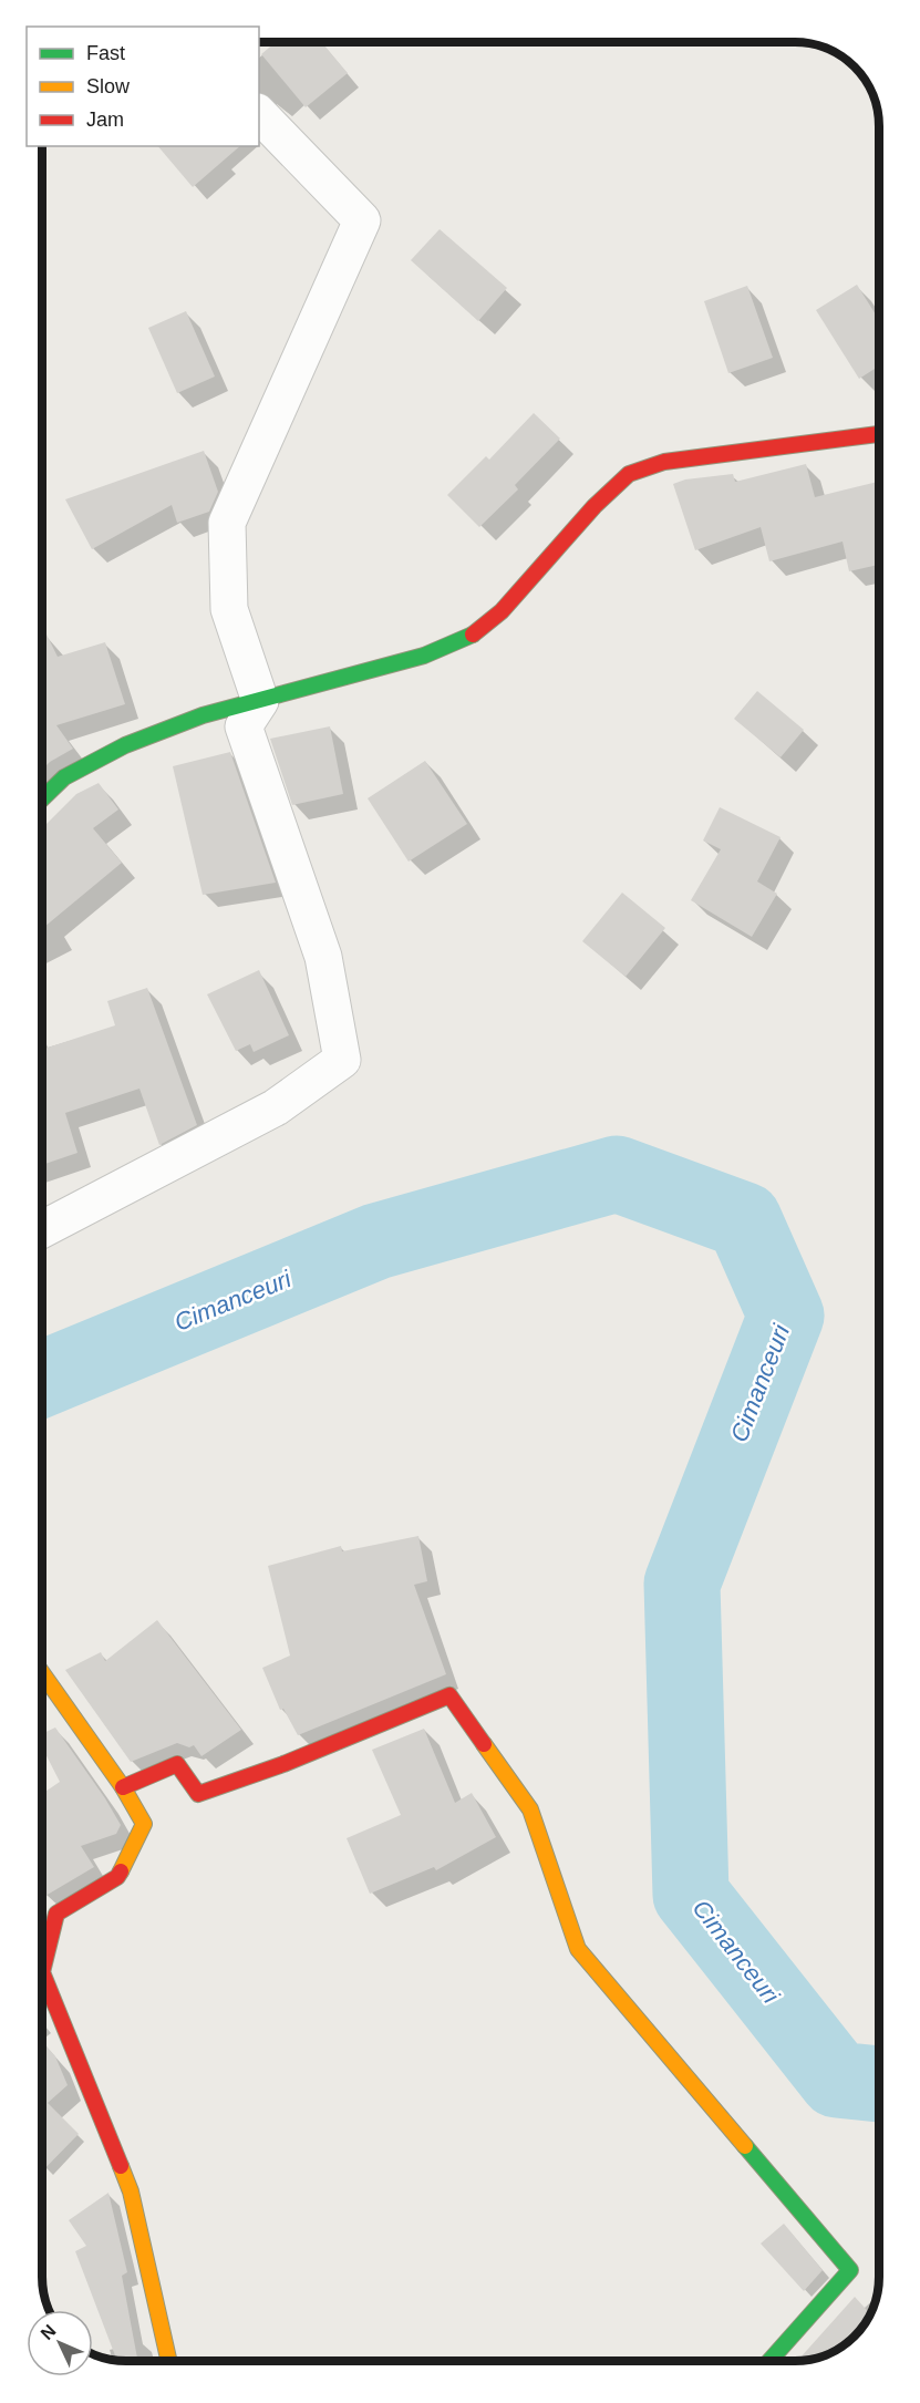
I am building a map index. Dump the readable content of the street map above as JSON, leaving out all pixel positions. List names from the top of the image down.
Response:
{
  "water": ["Cimanceuri"],
  "legend": ["Fast", "Slow", "Jam"],
  "north": "top left"
}
